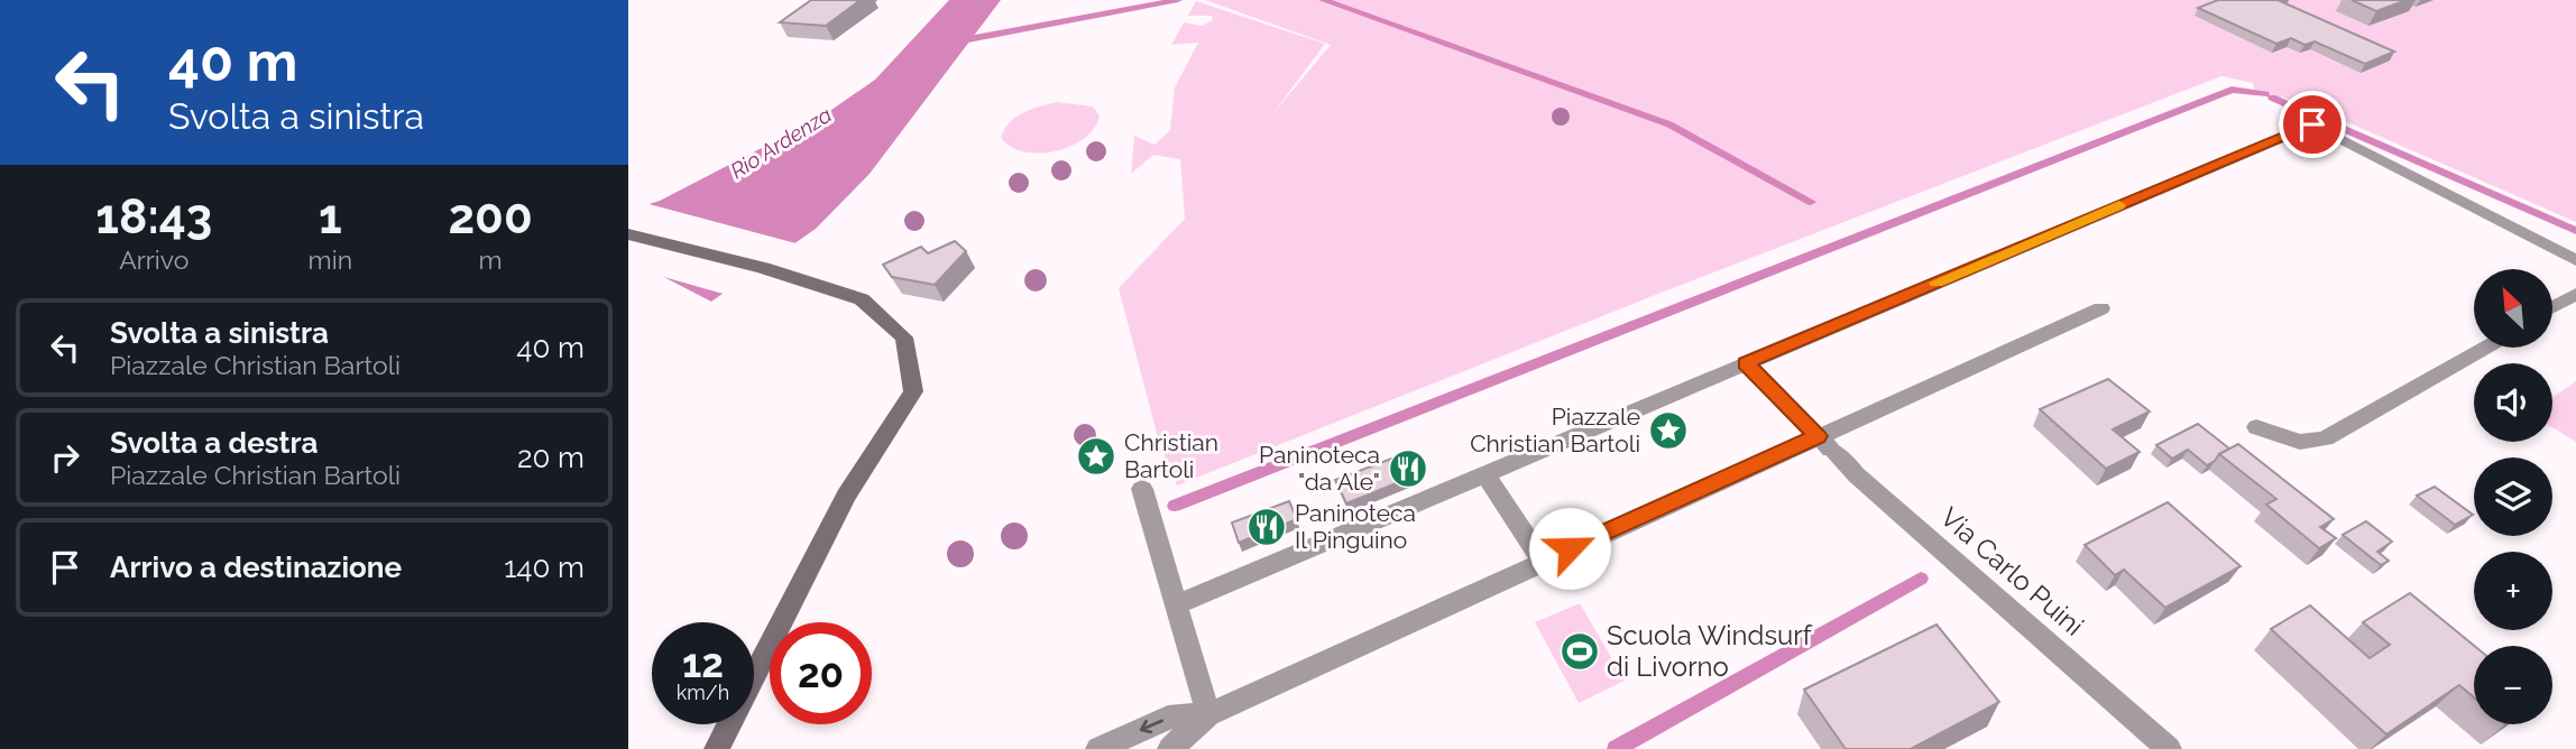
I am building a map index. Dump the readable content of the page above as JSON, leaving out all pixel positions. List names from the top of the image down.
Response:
{
  "streets": {
    "street": ["Via Carlo Puini"]
  },
  "water": ["Rio Ardenza"],
  "places": {
    "place": ["Piazzale Christian Bartoli", "Christian Bartoli"],
    "restaurant": ["Paninoteca \"da Ale\"", "Paninoteca Il Pinguino"],
    "sports": ["Scuola Windsurf di Livorno"]
  },
  "north": "top left",
  "page": {
    "turn": ["40 m", "Svolta a sinistra"],
    "eta": [
      "18:43",
      "Arrivo",
      "1",
      "min",
      "200",
      "m"
    ],
    "map_buttons": ["+", "−"],
    "list": [
      {
        "name": "Svolta a sinistra",
        "note": "Piazzale Christian Bartoli",
        "value": "40 m"
      },
      {
        "name": "Svolta a destra",
        "note": "Piazzale Christian Bartoli",
        "value": "20 m"
      },
      {
        "name": "Arrivo a destinazione",
        "value": "140 m"
      }
    ],
    "speed": "12 km/h",
    "limit": "20"
  }
}
